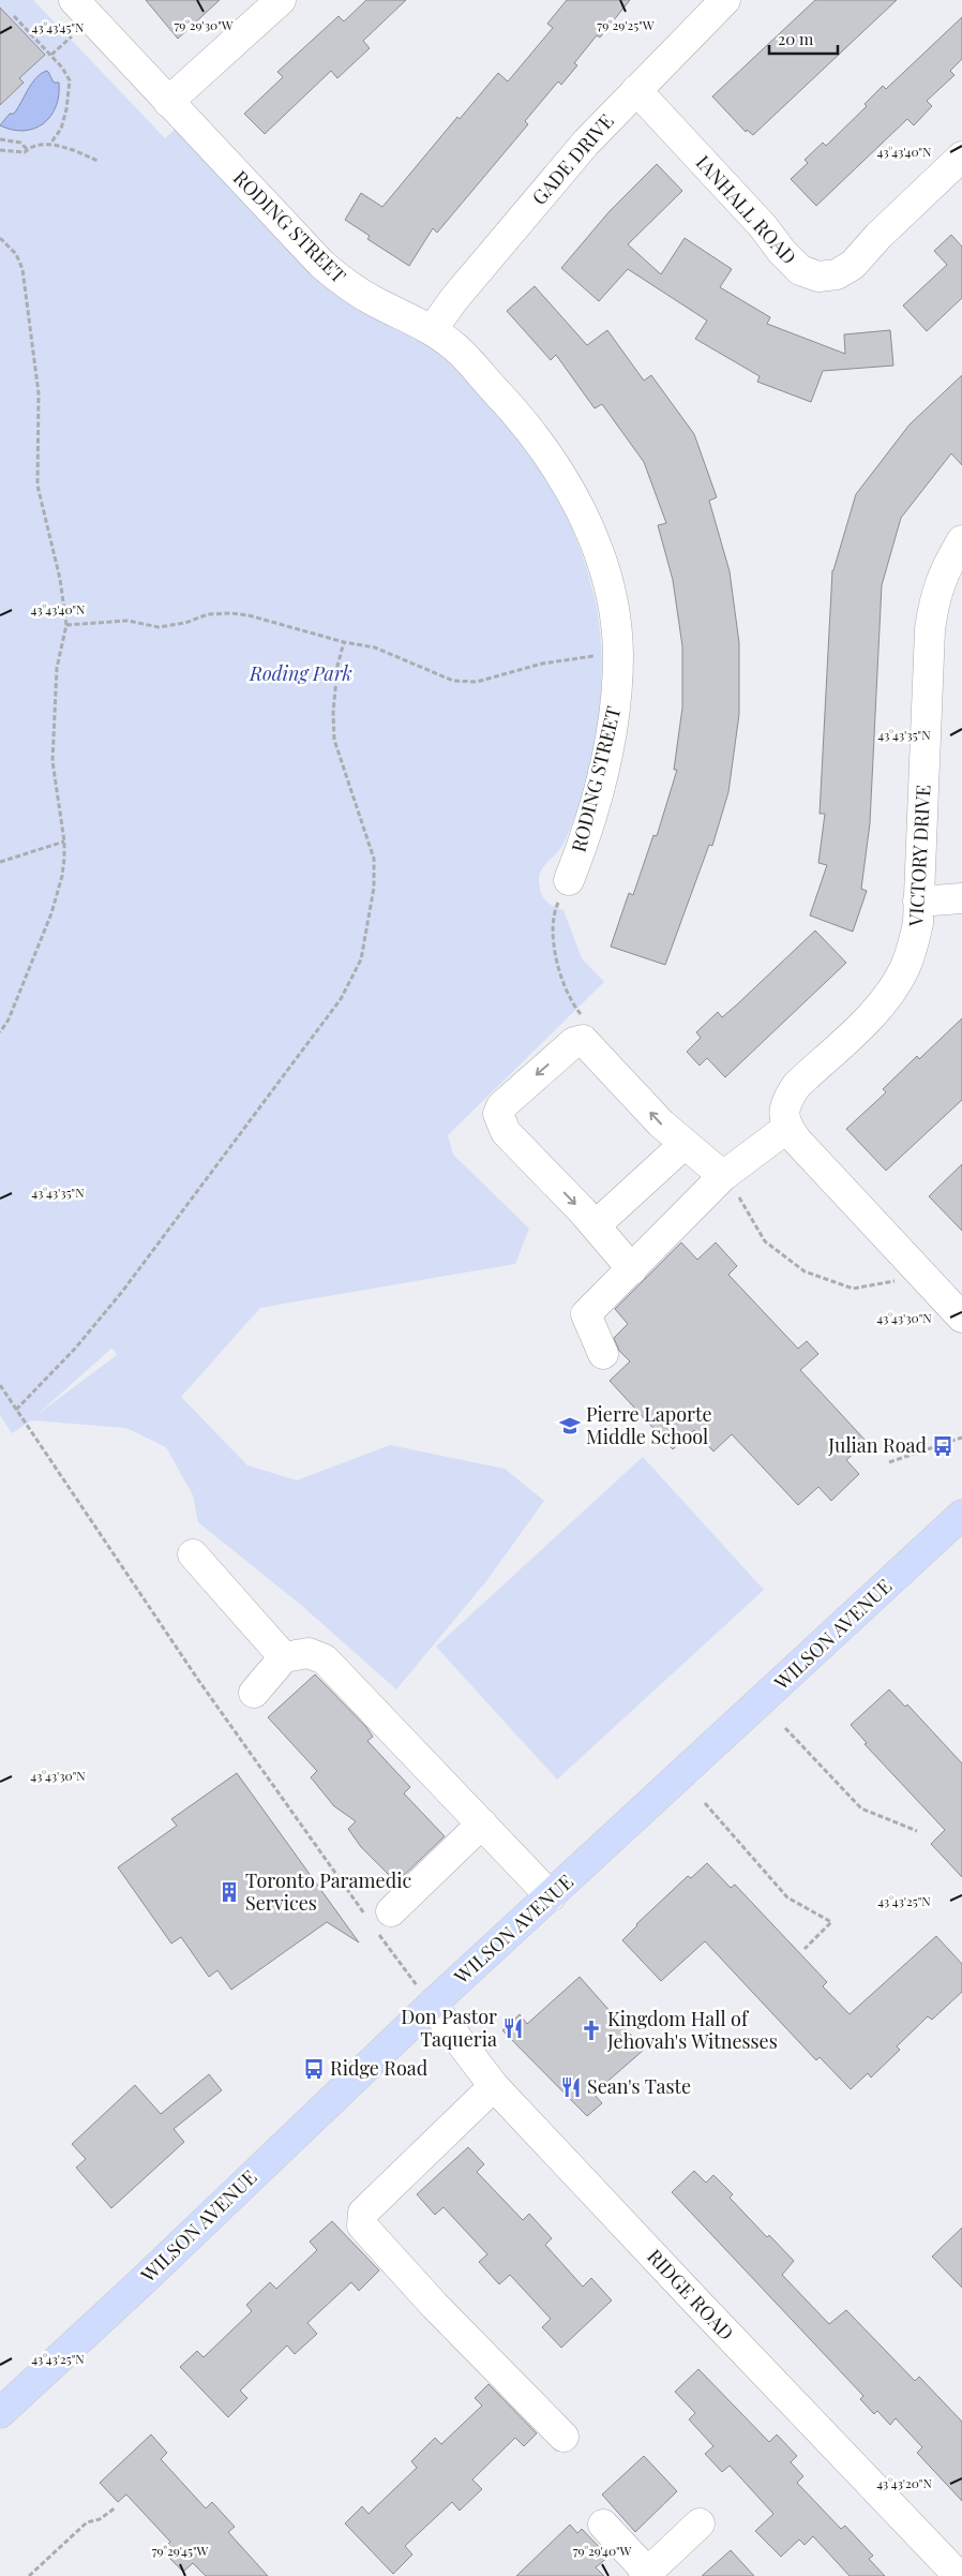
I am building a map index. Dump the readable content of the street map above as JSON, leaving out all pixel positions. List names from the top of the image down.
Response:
{
  "streets": {
    "main road": ["WILSON AVENUE"],
    "street": [
      "GADE DRIVE",
      "IANHALL ROAD",
      "RODING STREET",
      "VICTORY DRIVE",
      "RIDGE ROAD"
    ]
  },
  "crossings": [
    ["GADE DRIVE", "IANHALL ROAD"],
    ["GADE DRIVE", "RODING STREET"],
    ["WILSON AVENUE", "RIDGE ROAD"]
  ],
  "parks": ["Roding Park"],
  "places": {
    "school or university": ["Pierre Laporte Middle School"],
    "bus stop": ["Julian Road", "Ridge Road"],
    "building": ["Toronto Paramedic Services"],
    "restaurant": ["Don Pastor Taqueria", "Sean's Taste"],
    "church": ["Kingdom Hall of Jehovah's Witnesses"]
  },
  "scale_bar": "20 m",
  "coordinates": [
    "79°29'30\"W",
    "79°29'25\"W",
    "43°43'45\"N",
    "43°43'40\"N",
    "43°43'35\"N",
    "43°43'30\"N",
    "43°43'25\"N",
    "43°43'20\"N",
    "79°29'45\"W",
    "79°29'40\"W"
  ]
}
